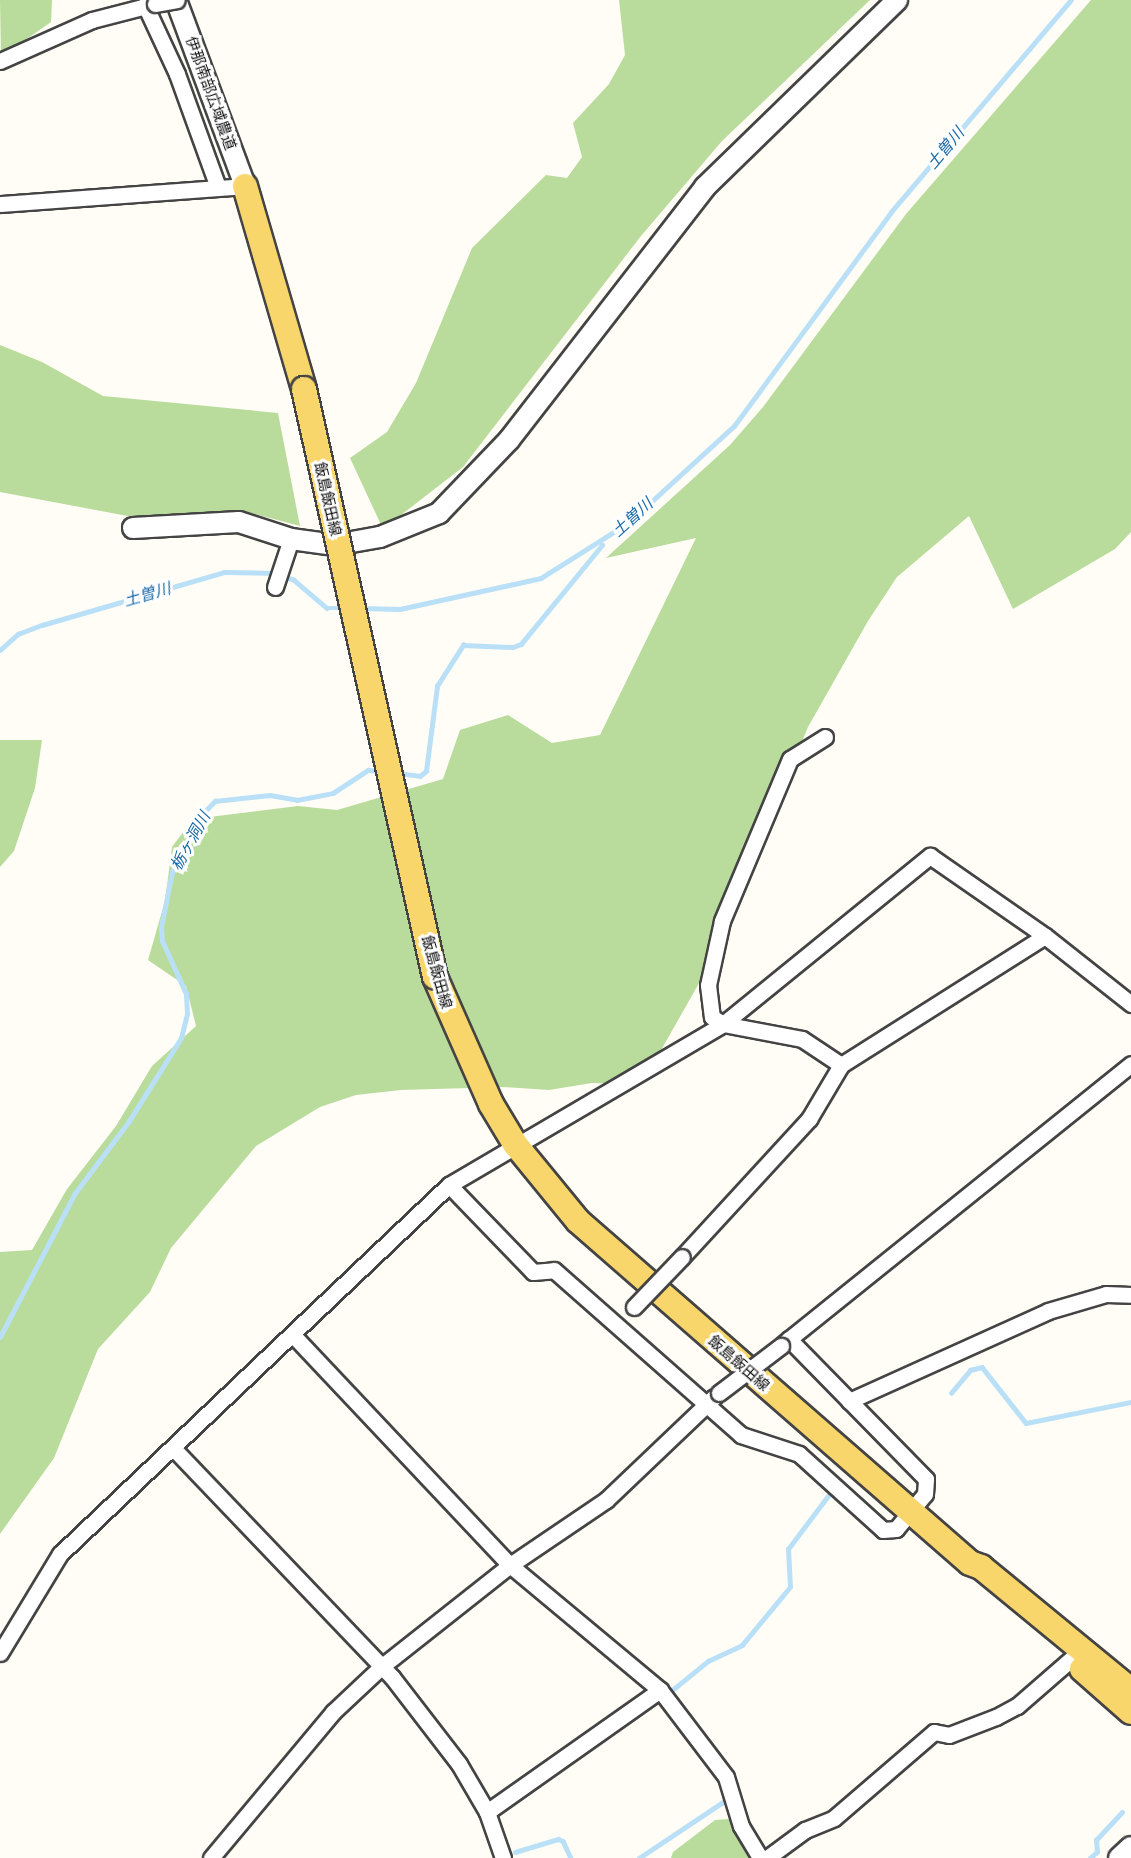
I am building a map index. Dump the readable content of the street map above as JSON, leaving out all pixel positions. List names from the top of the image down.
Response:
{
  "streets": {
    "main road": ["飯島飯田線"],
    "street": ["伊那南部広域農道"]
  },
  "crossings": [
    ["伊那南部広域農道", "飯島飯田線"]
  ],
  "water": ["土曽川", "栃ヶ洞川"]
}
